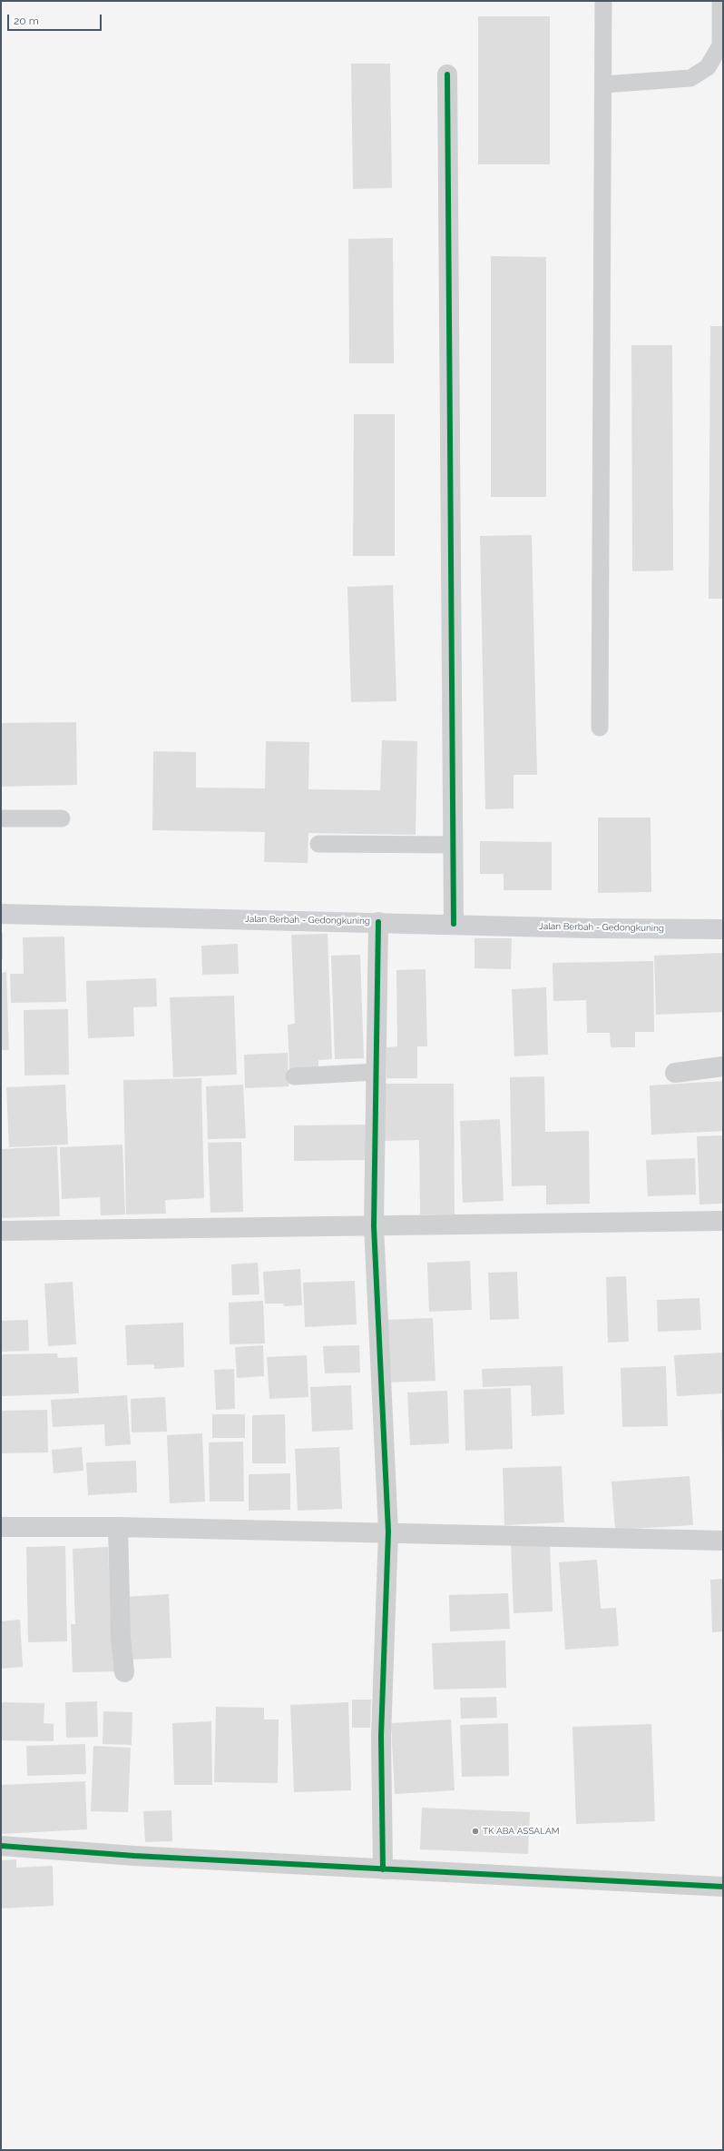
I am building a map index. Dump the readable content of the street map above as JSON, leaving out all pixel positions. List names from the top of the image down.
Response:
{
  "streets": {
    "main road": ["Jalan Berbah - Gedongkuning"]
  },
  "places": ["TK ABA ASSALAM"],
  "scale_bar": "20 m"
}
